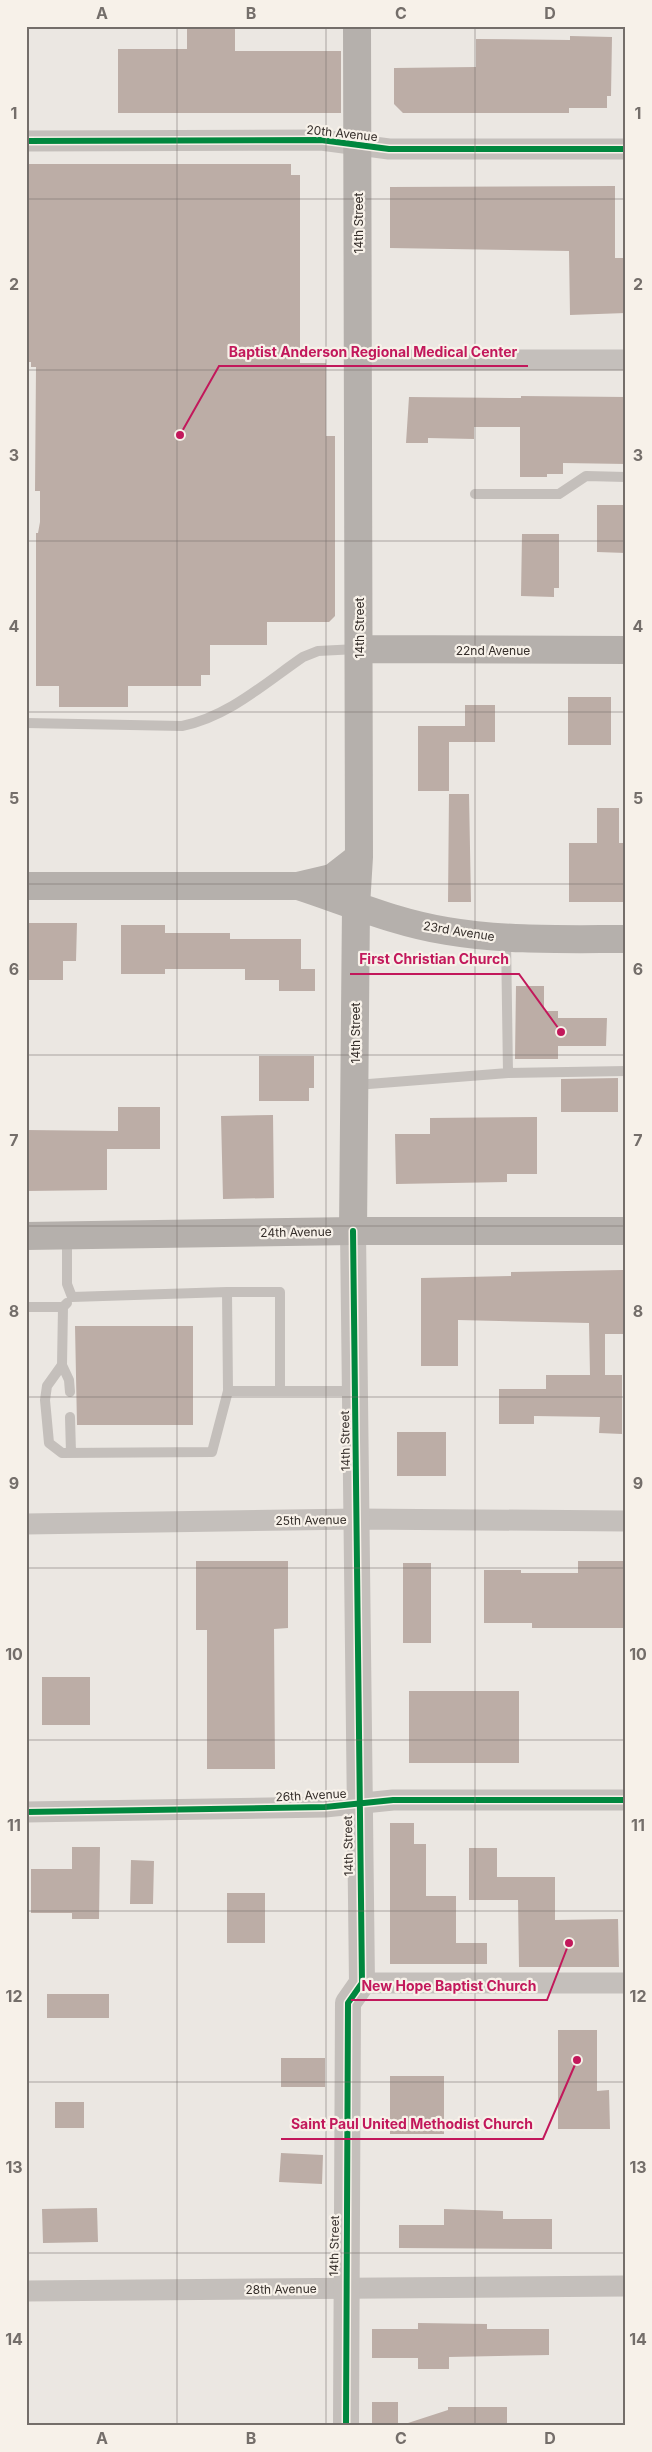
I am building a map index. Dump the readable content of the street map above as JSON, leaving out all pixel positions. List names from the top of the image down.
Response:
{
  "streets": {
    "main road": [
      "14th Street",
      "22nd Avenue",
      "23rd Avenue",
      "24th Avenue"
    ],
    "street": [
      "20th Avenue",
      "25th Avenue",
      "26th Avenue",
      "28th Avenue"
    ]
  },
  "crossings": [
    ["20th Avenue", "14th Street"],
    ["14th Street", "22nd Avenue"],
    ["14th Street", "23rd Avenue"],
    ["14th Street", "24th Avenue"],
    ["14th Street", "25th Avenue"],
    ["14th Street", "26th Avenue"],
    ["14th Street", "28th Avenue"]
  ],
  "places": [
    "Baptist Anderson Regional Medical Center",
    "First Christian Church",
    "New Hope Baptist Church",
    "Saint Paul United Methodist Church"
  ],
  "grid": {
    "columns": [
      "A",
      "B",
      "C",
      "D"
    ],
    "rows": [
      "1",
      "2",
      "3",
      "4",
      "5",
      "6",
      "7",
      "8",
      "9",
      "10",
      "11",
      "12",
      "13",
      "14"
    ]
  }
}
